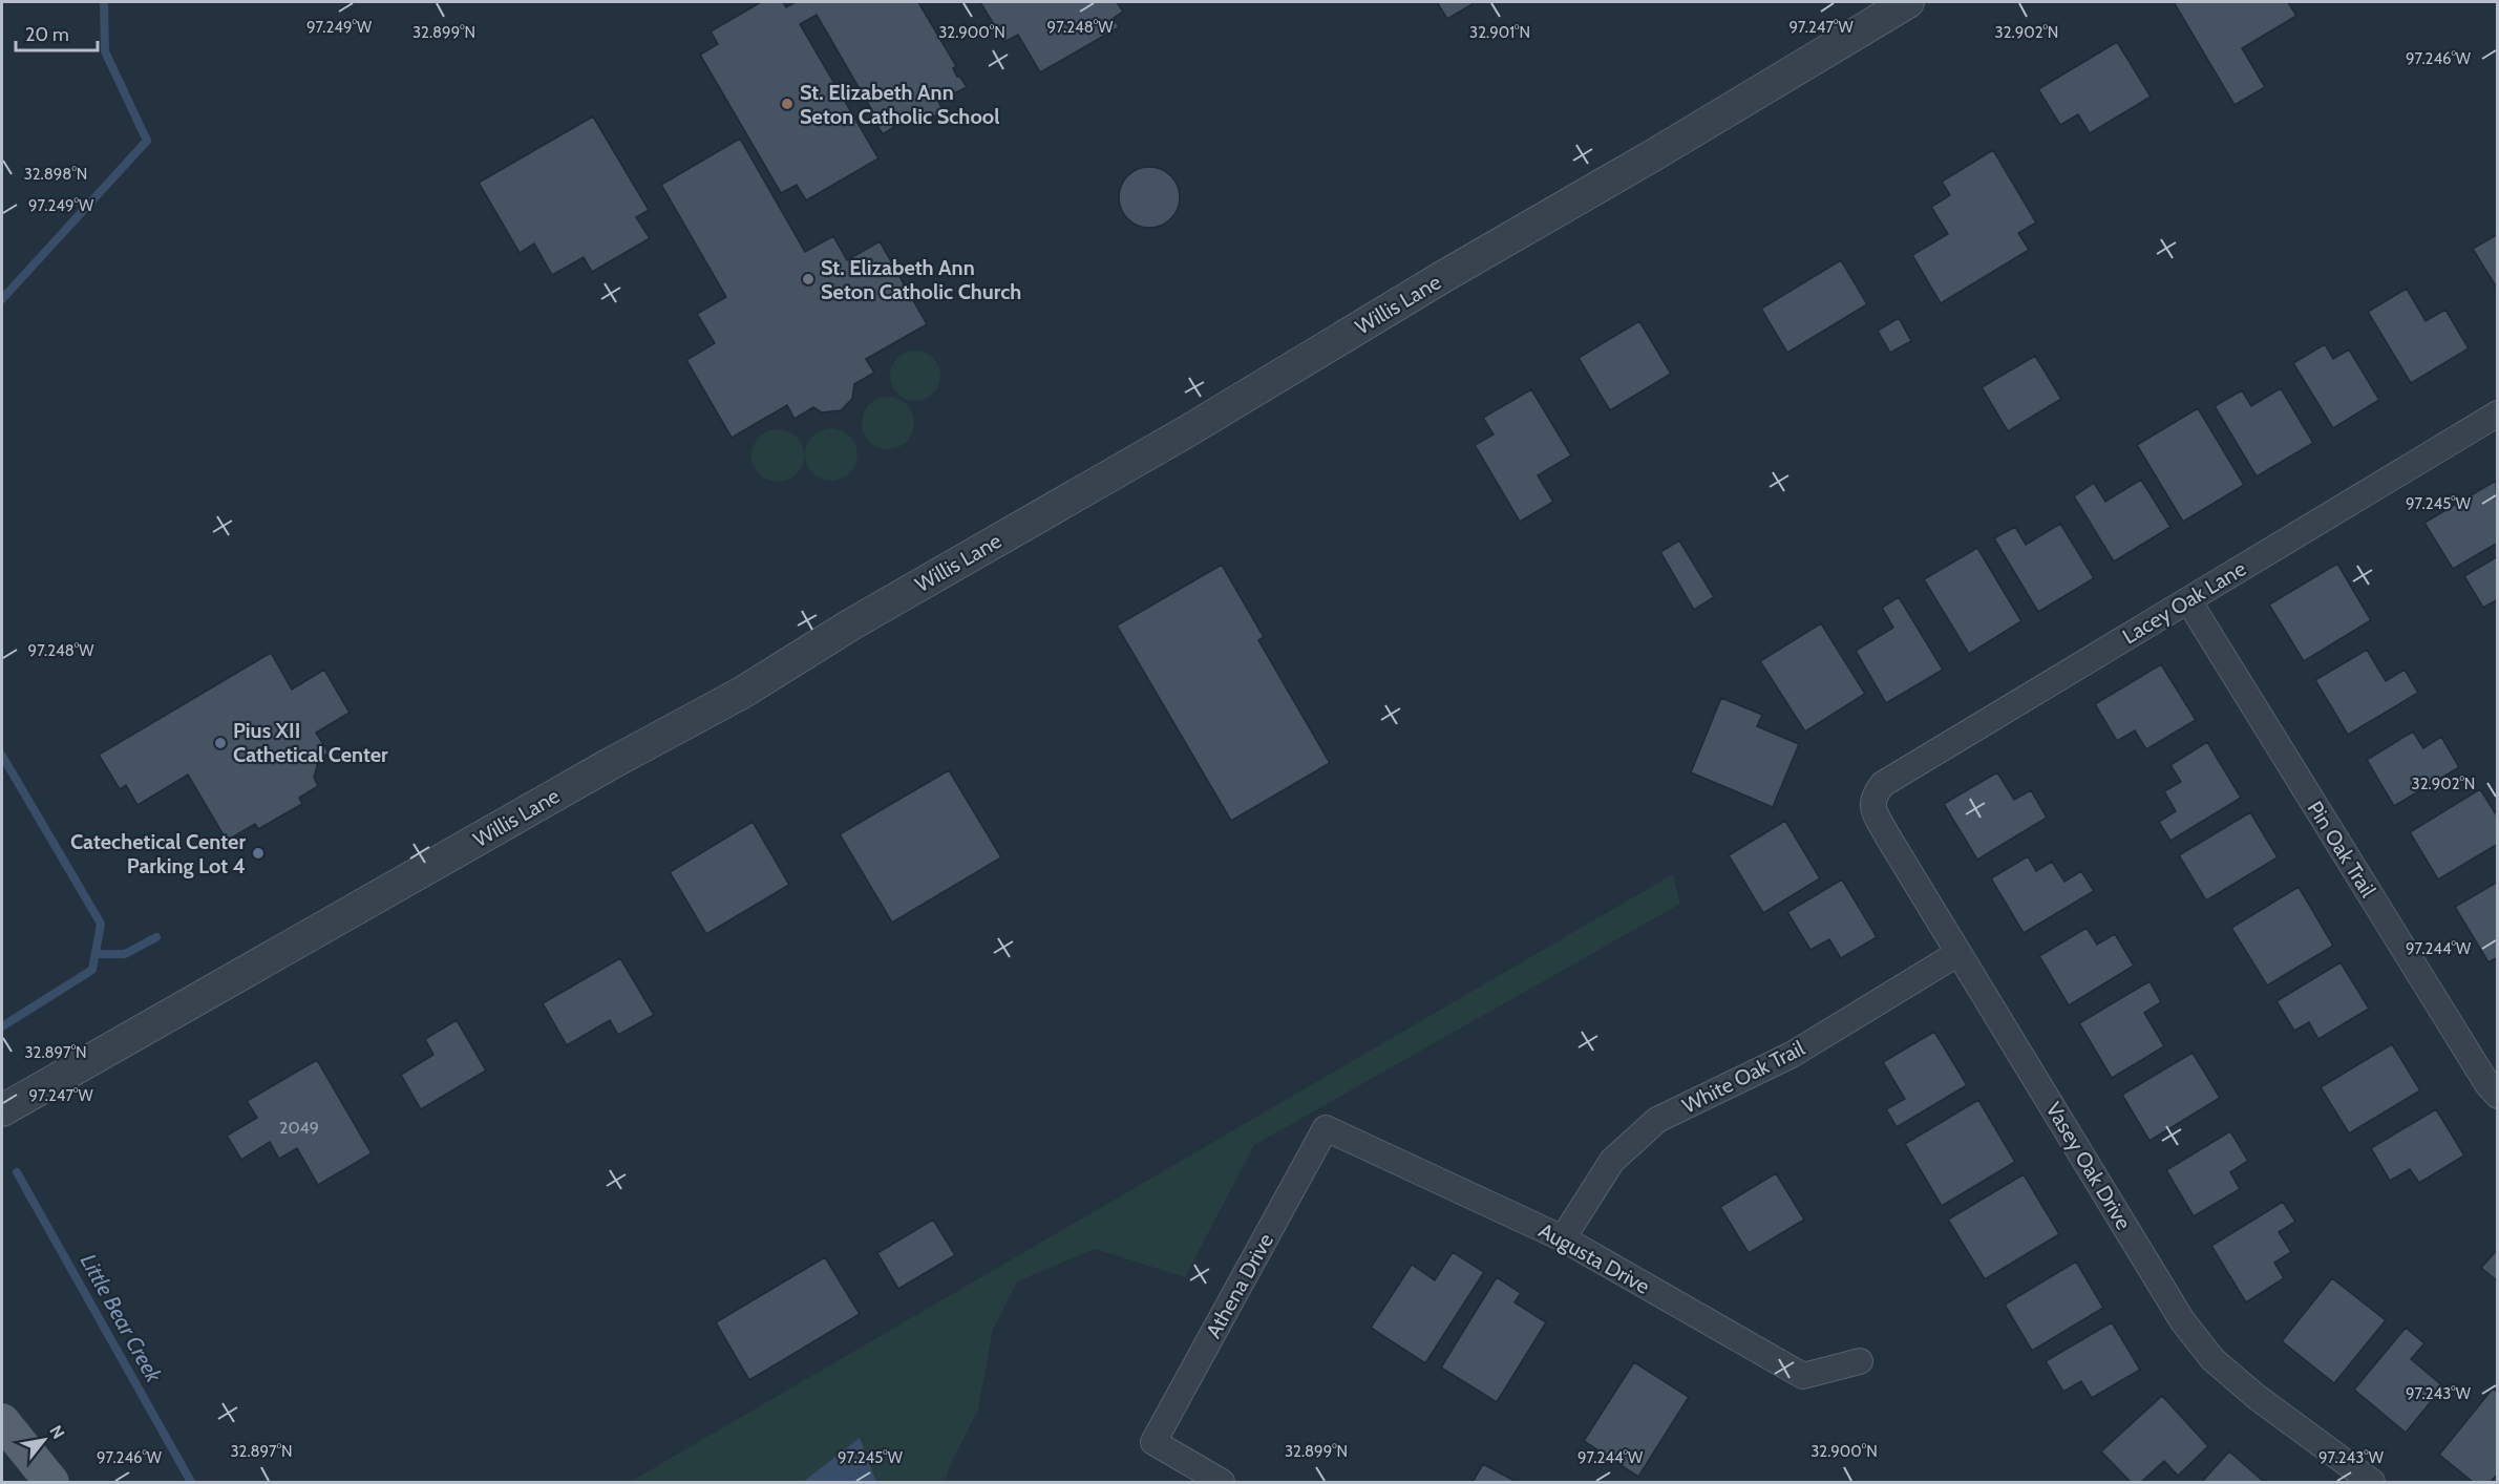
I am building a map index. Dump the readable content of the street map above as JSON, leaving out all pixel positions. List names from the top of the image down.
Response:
{
  "streets": {
    "street": [
      "Willis Lane",
      "Lacey Oak Lane",
      "Pin Oak Trail",
      "White Oak Trail",
      "Vasey Oak Drive",
      "Augusta Drive",
      "Athena Drive"
    ]
  },
  "crossings": [
    ["Lacey Oak Lane", "Pin Oak Trail"],
    ["Lacey Oak Lane", "Vasey Oak Drive"],
    ["White Oak Trail", "Vasey Oak Drive"],
    ["White Oak Trail", "Augusta Drive"],
    ["Augusta Drive", "Athena Drive"]
  ],
  "water": ["Little Bear Creek"],
  "places": [
    "St. Elizabeth Ann Seton Catholic School",
    "St. Elizabeth Ann Seton Catholic Church",
    "Pius XII Cathetical Center",
    "Catechetical Center Parking Lot 4"
  ],
  "house_numbers": ["2049"],
  "scale_bar": "20 m",
  "north": "top right",
  "coordinates": [
    "97.249°W",
    "97.248°W",
    "97.247°W",
    "32.899°N",
    "32.900°N",
    "32.901°N",
    "32.902°N",
    "97.246°W",
    "32.898°N",
    "97.245°W",
    "97.244°W",
    "32.897°N",
    "97.243°W"
  ]
}
